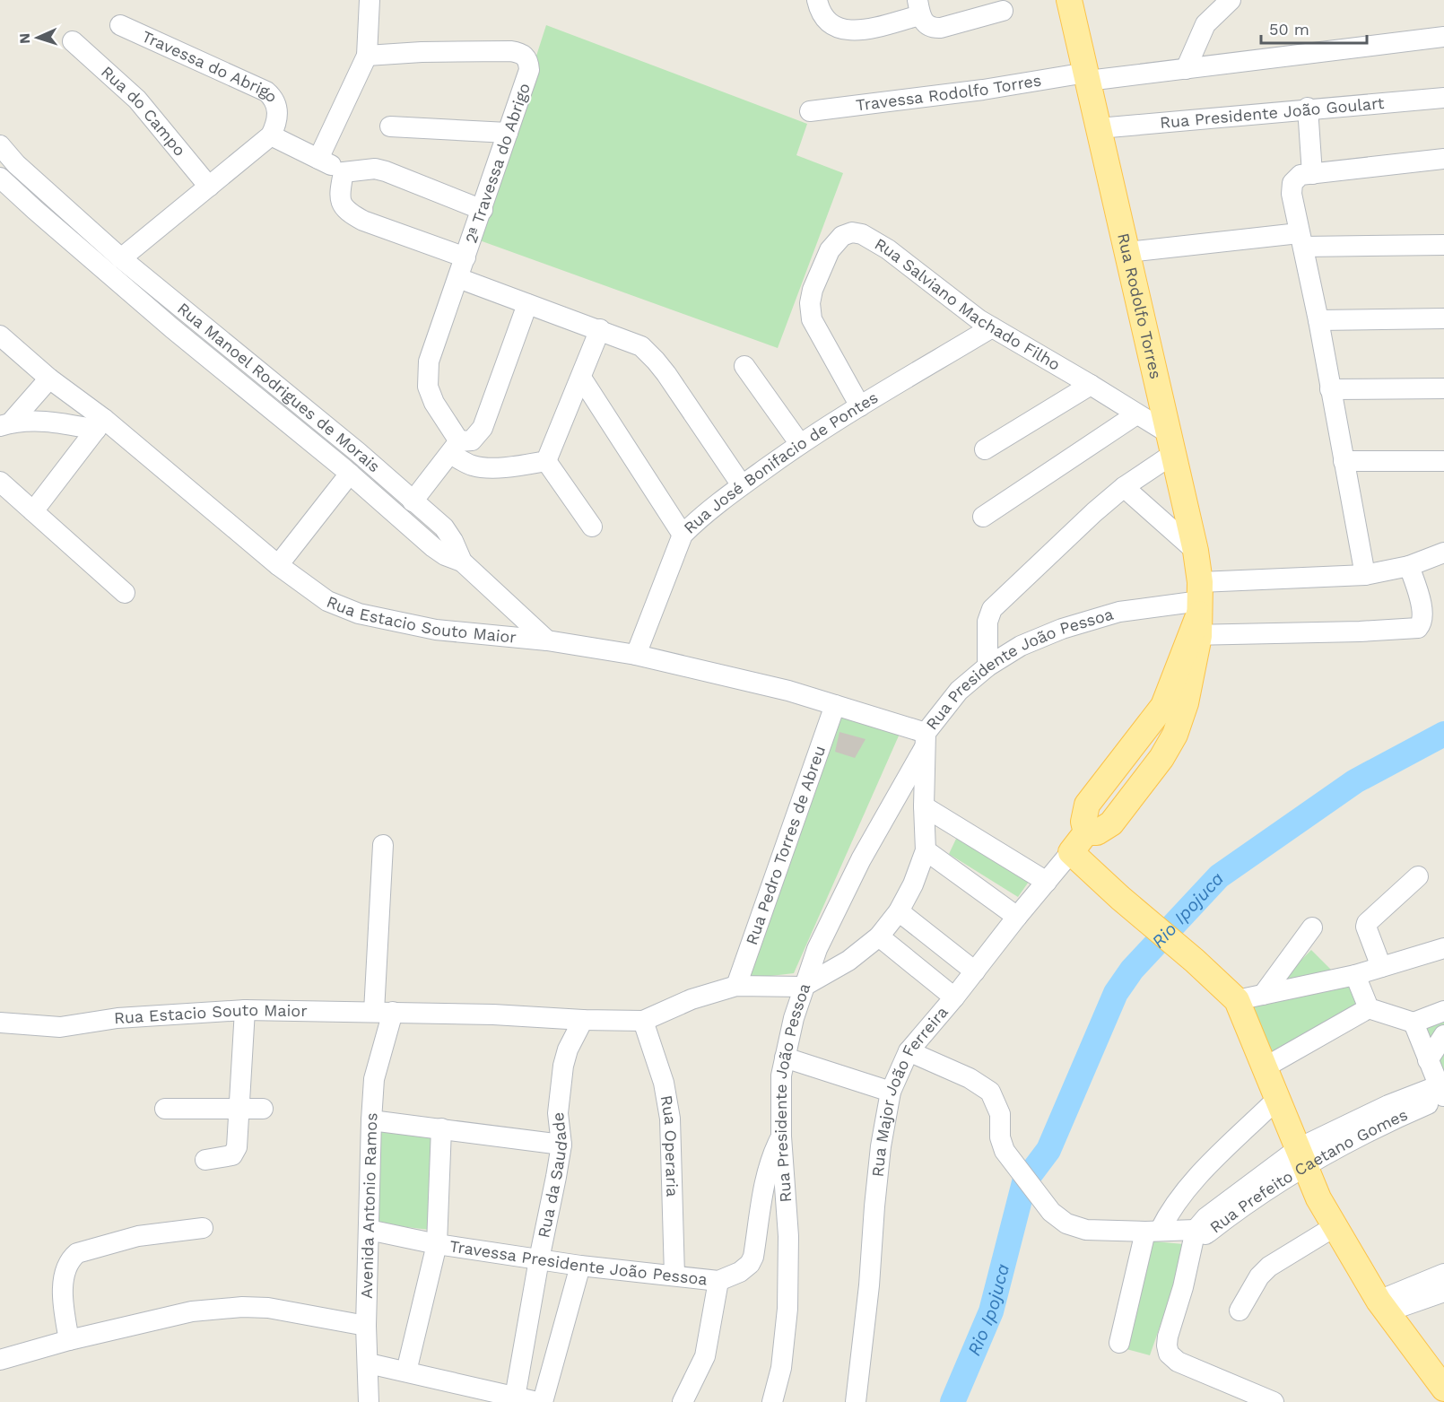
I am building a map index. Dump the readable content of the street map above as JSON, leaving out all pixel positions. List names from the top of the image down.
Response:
{
  "streets": {
    "main road": ["Rua Rodolfo Torres"],
    "street": [
      "Travessa do Abrigo",
      "Travessa Rodolfo Torres",
      "Rua Presidente João Goulart",
      "Rua do Campo",
      "2ª Travessa do Abrigo",
      "Rua Salviano Machado Filho",
      "Rua Manoel Rodrigues de Morais",
      "Rua José Bonifacio de Pontes",
      "Rua Estacio Souto Maior",
      "Rua Presidente João Pessoa",
      "Rua Pedro Torres de Abreu",
      "Rua Major João Ferreira",
      "Rua Operaria",
      "Rua Prefeito Caetano Gomes",
      "Rua da Saudade",
      "Avenida Antonio Ramos",
      "Travessa Presidente João Pessoa"
    ]
  },
  "crossings": [
    ["Travessa Rodolfo Torres", "Rua Rodolfo Torres"],
    ["Rua Presidente João Goulart", "Rua Rodolfo Torres"],
    ["Rua Salviano Machado Filho", "Rua Rodolfo Torres"],
    ["Rua Salviano Machado Filho", "Rua José Bonifacio de Pontes"],
    ["Rua Rodolfo Torres", "Rua Presidente João Pessoa"],
    ["Rua Manoel Rodrigues de Morais", "Rua Estacio Souto Maior"],
    ["Rua José Bonifacio de Pontes", "Rua Estacio Souto Maior"],
    ["Rua Estacio Souto Maior", "Rua Presidente João Pessoa"],
    ["Rua Estacio Souto Maior", "Rua Pedro Torres de Abreu"],
    ["Rua Estacio Souto Maior", "Rua Operaria"],
    ["Rua Estacio Souto Maior", "Rua da Saudade"],
    ["Rua Estacio Souto Maior", "Avenida Antonio Ramos"],
    ["Rua Presidente João Pessoa", "Travessa Presidente João Pessoa"],
    ["Rua Operaria", "Travessa Presidente João Pessoa"],
    ["Rua da Saudade", "Travessa Presidente João Pessoa"],
    ["Avenida Antonio Ramos", "Travessa Presidente João Pessoa"]
  ],
  "water": ["Rio Ipojuca"],
  "scale_bar": "50 m",
  "north": "left"
}
